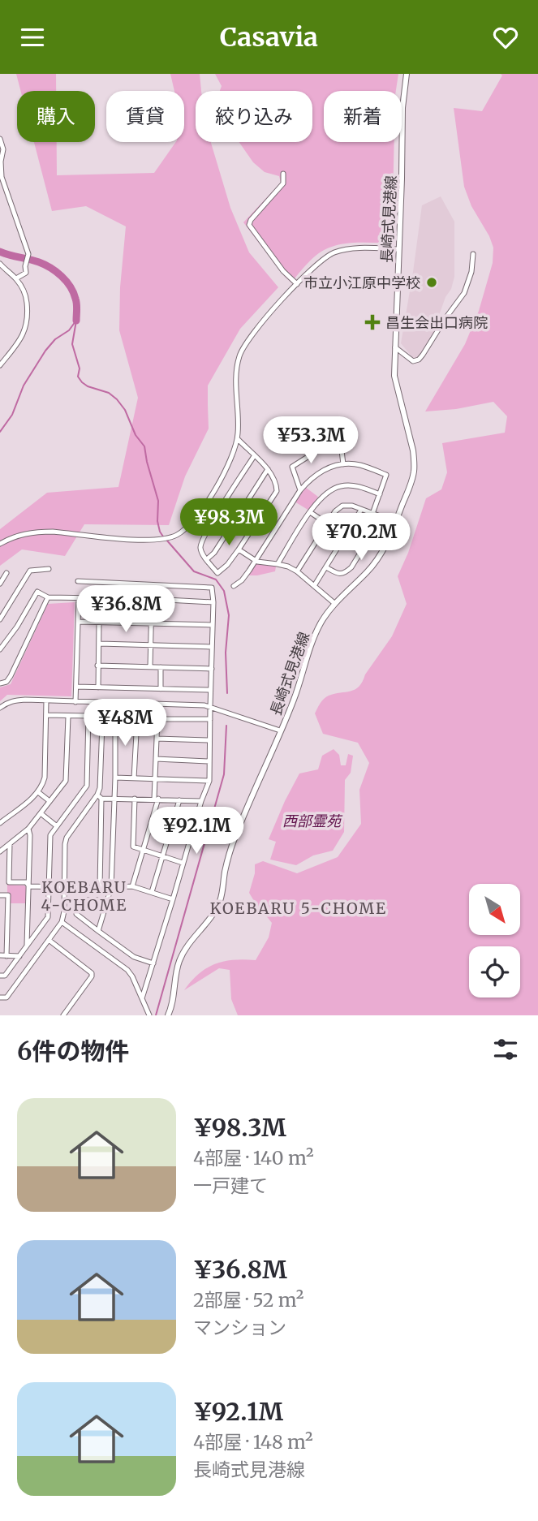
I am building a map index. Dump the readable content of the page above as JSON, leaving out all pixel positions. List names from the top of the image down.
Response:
{
  "streets": {
    "main road": ["長崎式見港線"]
  },
  "districts": ["KOEBARU 4-CHOME", "KOEBARU 5-CHOME"],
  "parks": ["西部霊苑"],
  "places": {
    "other": ["市立小江原中学校"],
    "health": ["昌生会出口病院"]
  },
  "north": "bottom right",
  "page": {
    "header": "Casavia",
    "chip": [
      "購入",
      "賃貸",
      "絞り込み",
      "新着"
    ],
    "price": [
      "¥53.3M",
      "¥98.3M",
      "¥70.2M",
      "¥36.8M",
      "¥48M",
      "¥92.1M"
    ],
    "heading": "6件の物件",
    "list": [
      {
        "name": "¥98.3M",
        "note": "4部屋 · 140 m² · 一戸建て"
      },
      {
        "name": "¥36.8M",
        "note": "2部屋 · 52 m² · マンション"
      },
      {
        "name": "¥92.1M",
        "note": "4部屋 · 148 m² · 長崎式見港線"
      }
    ]
  }
}
